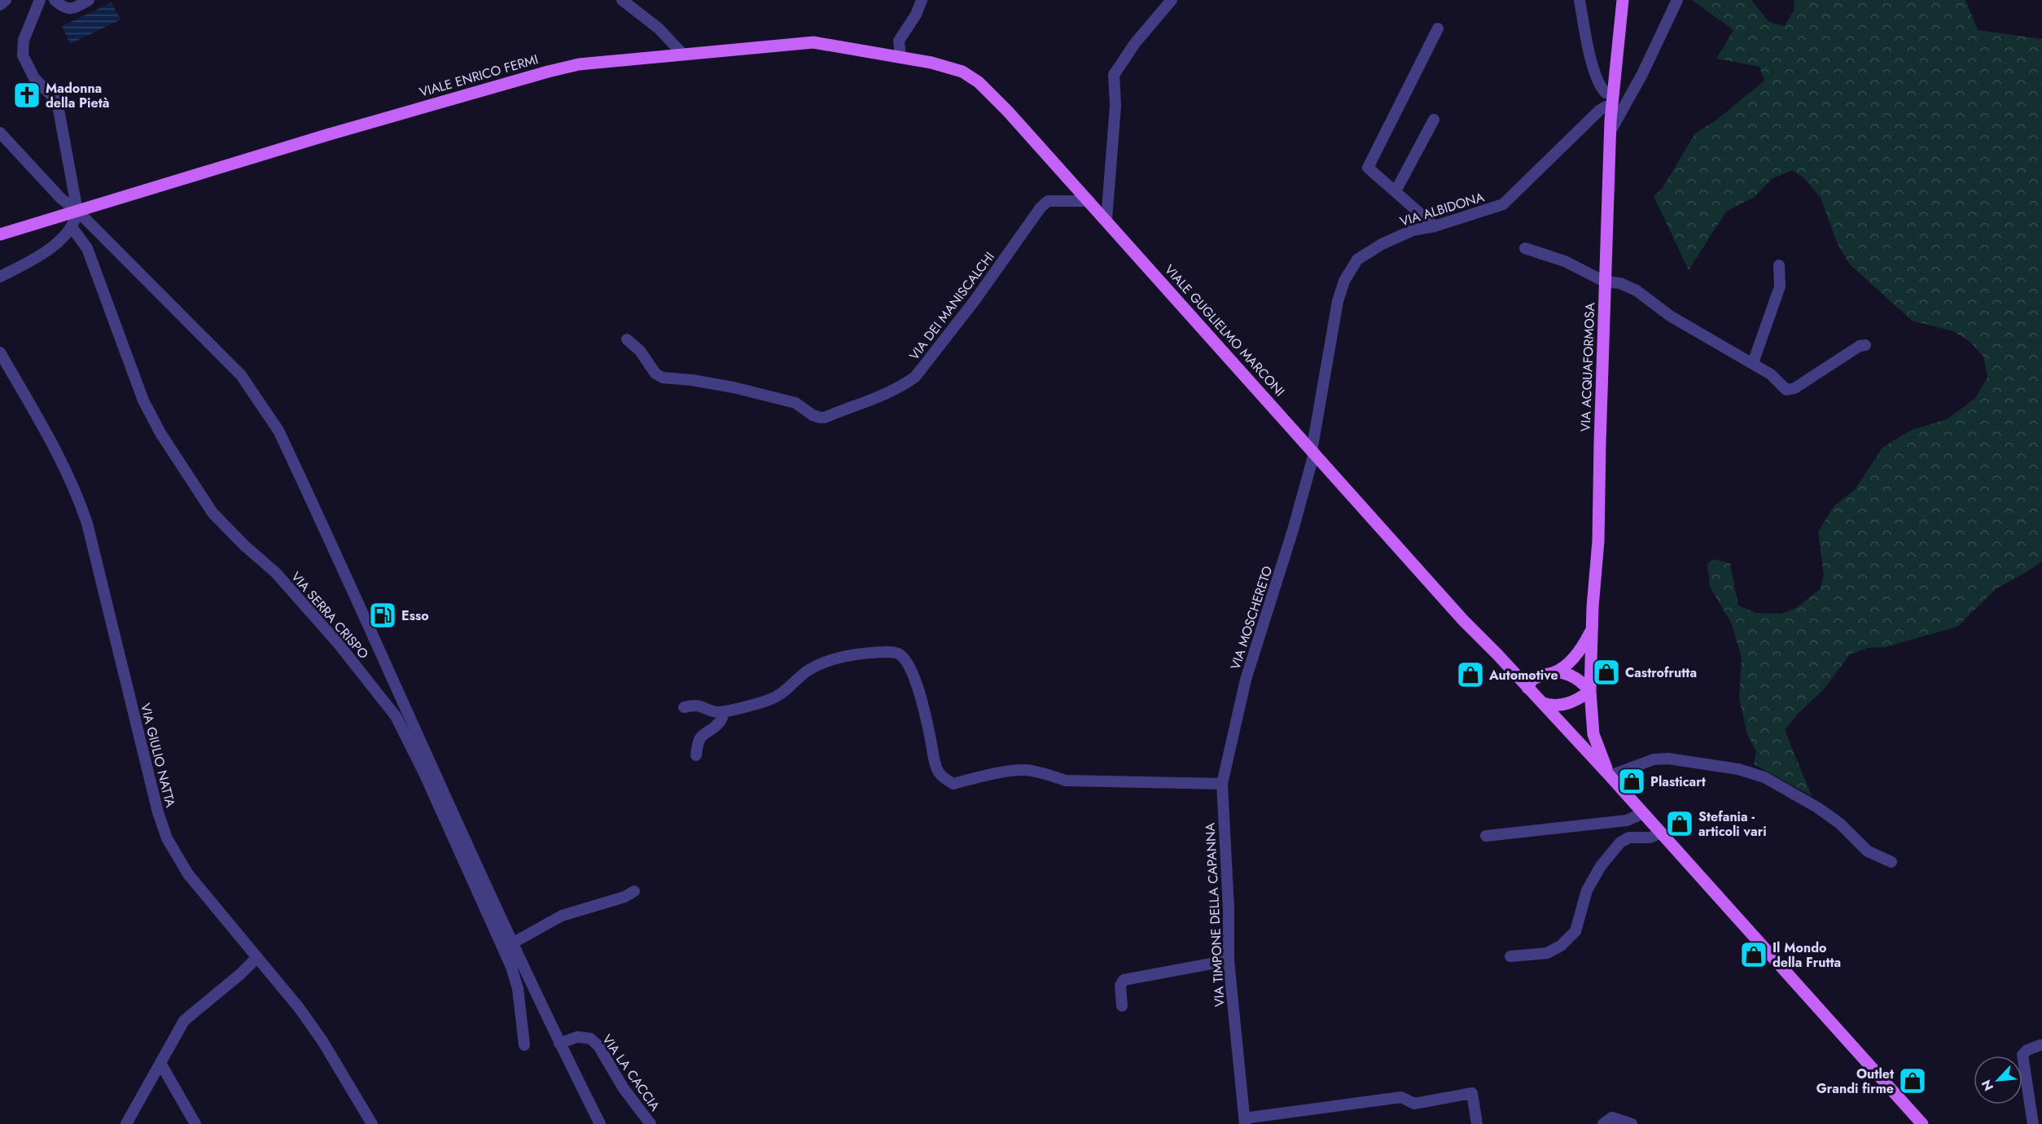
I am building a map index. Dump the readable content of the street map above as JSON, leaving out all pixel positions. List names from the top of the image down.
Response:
{
  "streets": {
    "main road": ["VIALE ENRICO FERMI", "VIALE GUGLIELMO MARCONI", "VIA ACQUAFORMOSA"],
    "street": [
      "VIA ALBIDONA",
      "VIA DEI MANISCALCHI",
      "VIA SERRA CRISPO",
      "VIA MOSCHERETO",
      "VIA GIULIO NATTA",
      "VIA TIMPONE DELLA CAPANNA",
      "VIA LA CACCIA"
    ]
  },
  "crossings": [
    ["VIALE ENRICO FERMI", "VIALE GUGLIELMO MARCONI"],
    ["VIA ALBIDONA", "VIALE GUGLIELMO MARCONI"],
    ["VIA ALBIDONA", "VIA ACQUAFORMOSA"],
    ["VIA ALBIDONA", "VIA MOSCHERETO"],
    ["VIA DEI MANISCALCHI", "VIALE GUGLIELMO MARCONI"],
    ["VIALE GUGLIELMO MARCONI", "VIA MOSCHERETO"],
    ["VIA MOSCHERETO", "VIA TIMPONE DELLA CAPANNA"]
  ],
  "places": {
    "church": ["Madonna della Pietà"],
    "fuel station": ["Esso"],
    "shop": [
      "Castrofrutta",
      "Automotive",
      "Plasticart",
      "Stefania - articoli vari",
      "Il Mondo della Frutta",
      "Outlet Grandi firme"
    ]
  },
  "north": "bottom left"
}
